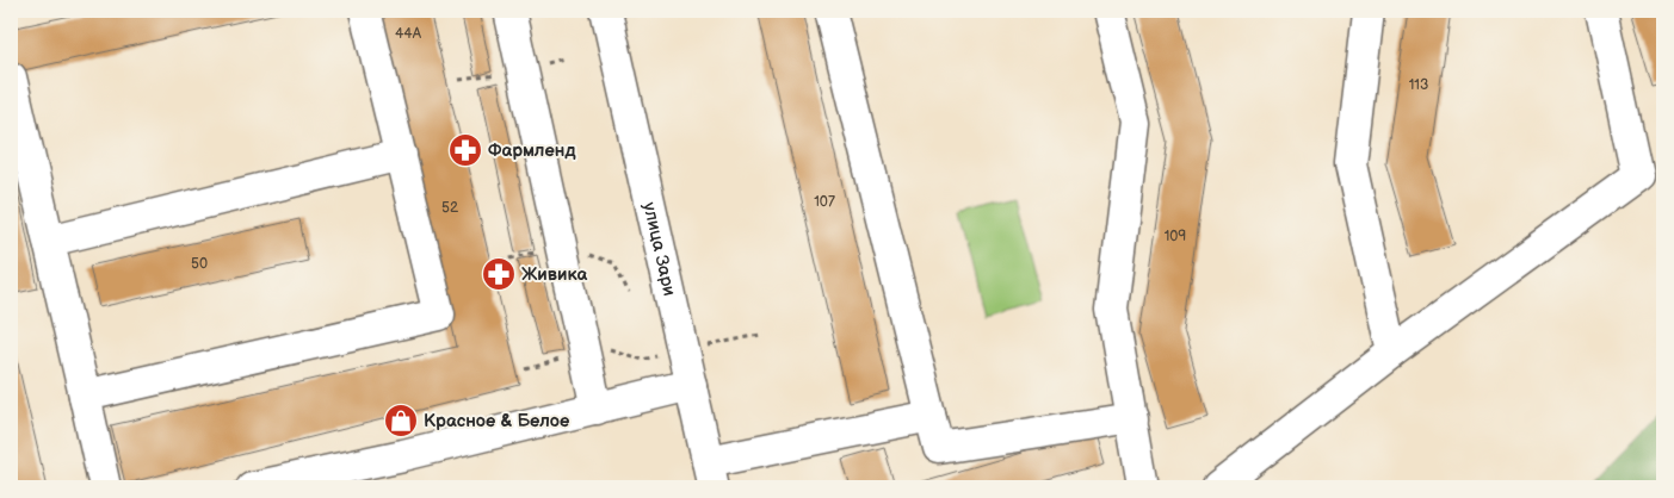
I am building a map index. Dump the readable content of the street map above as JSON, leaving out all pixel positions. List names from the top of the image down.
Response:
{
  "streets": {
    "street": ["улица Зари"]
  },
  "places": {
    "pharmacy": ["Фармленд", "Живика"],
    "shop": ["Красное & Белое"]
  },
  "house_numbers": [
    "44А",
    "113",
    "107",
    "52",
    "109",
    "50"
  ]
}
